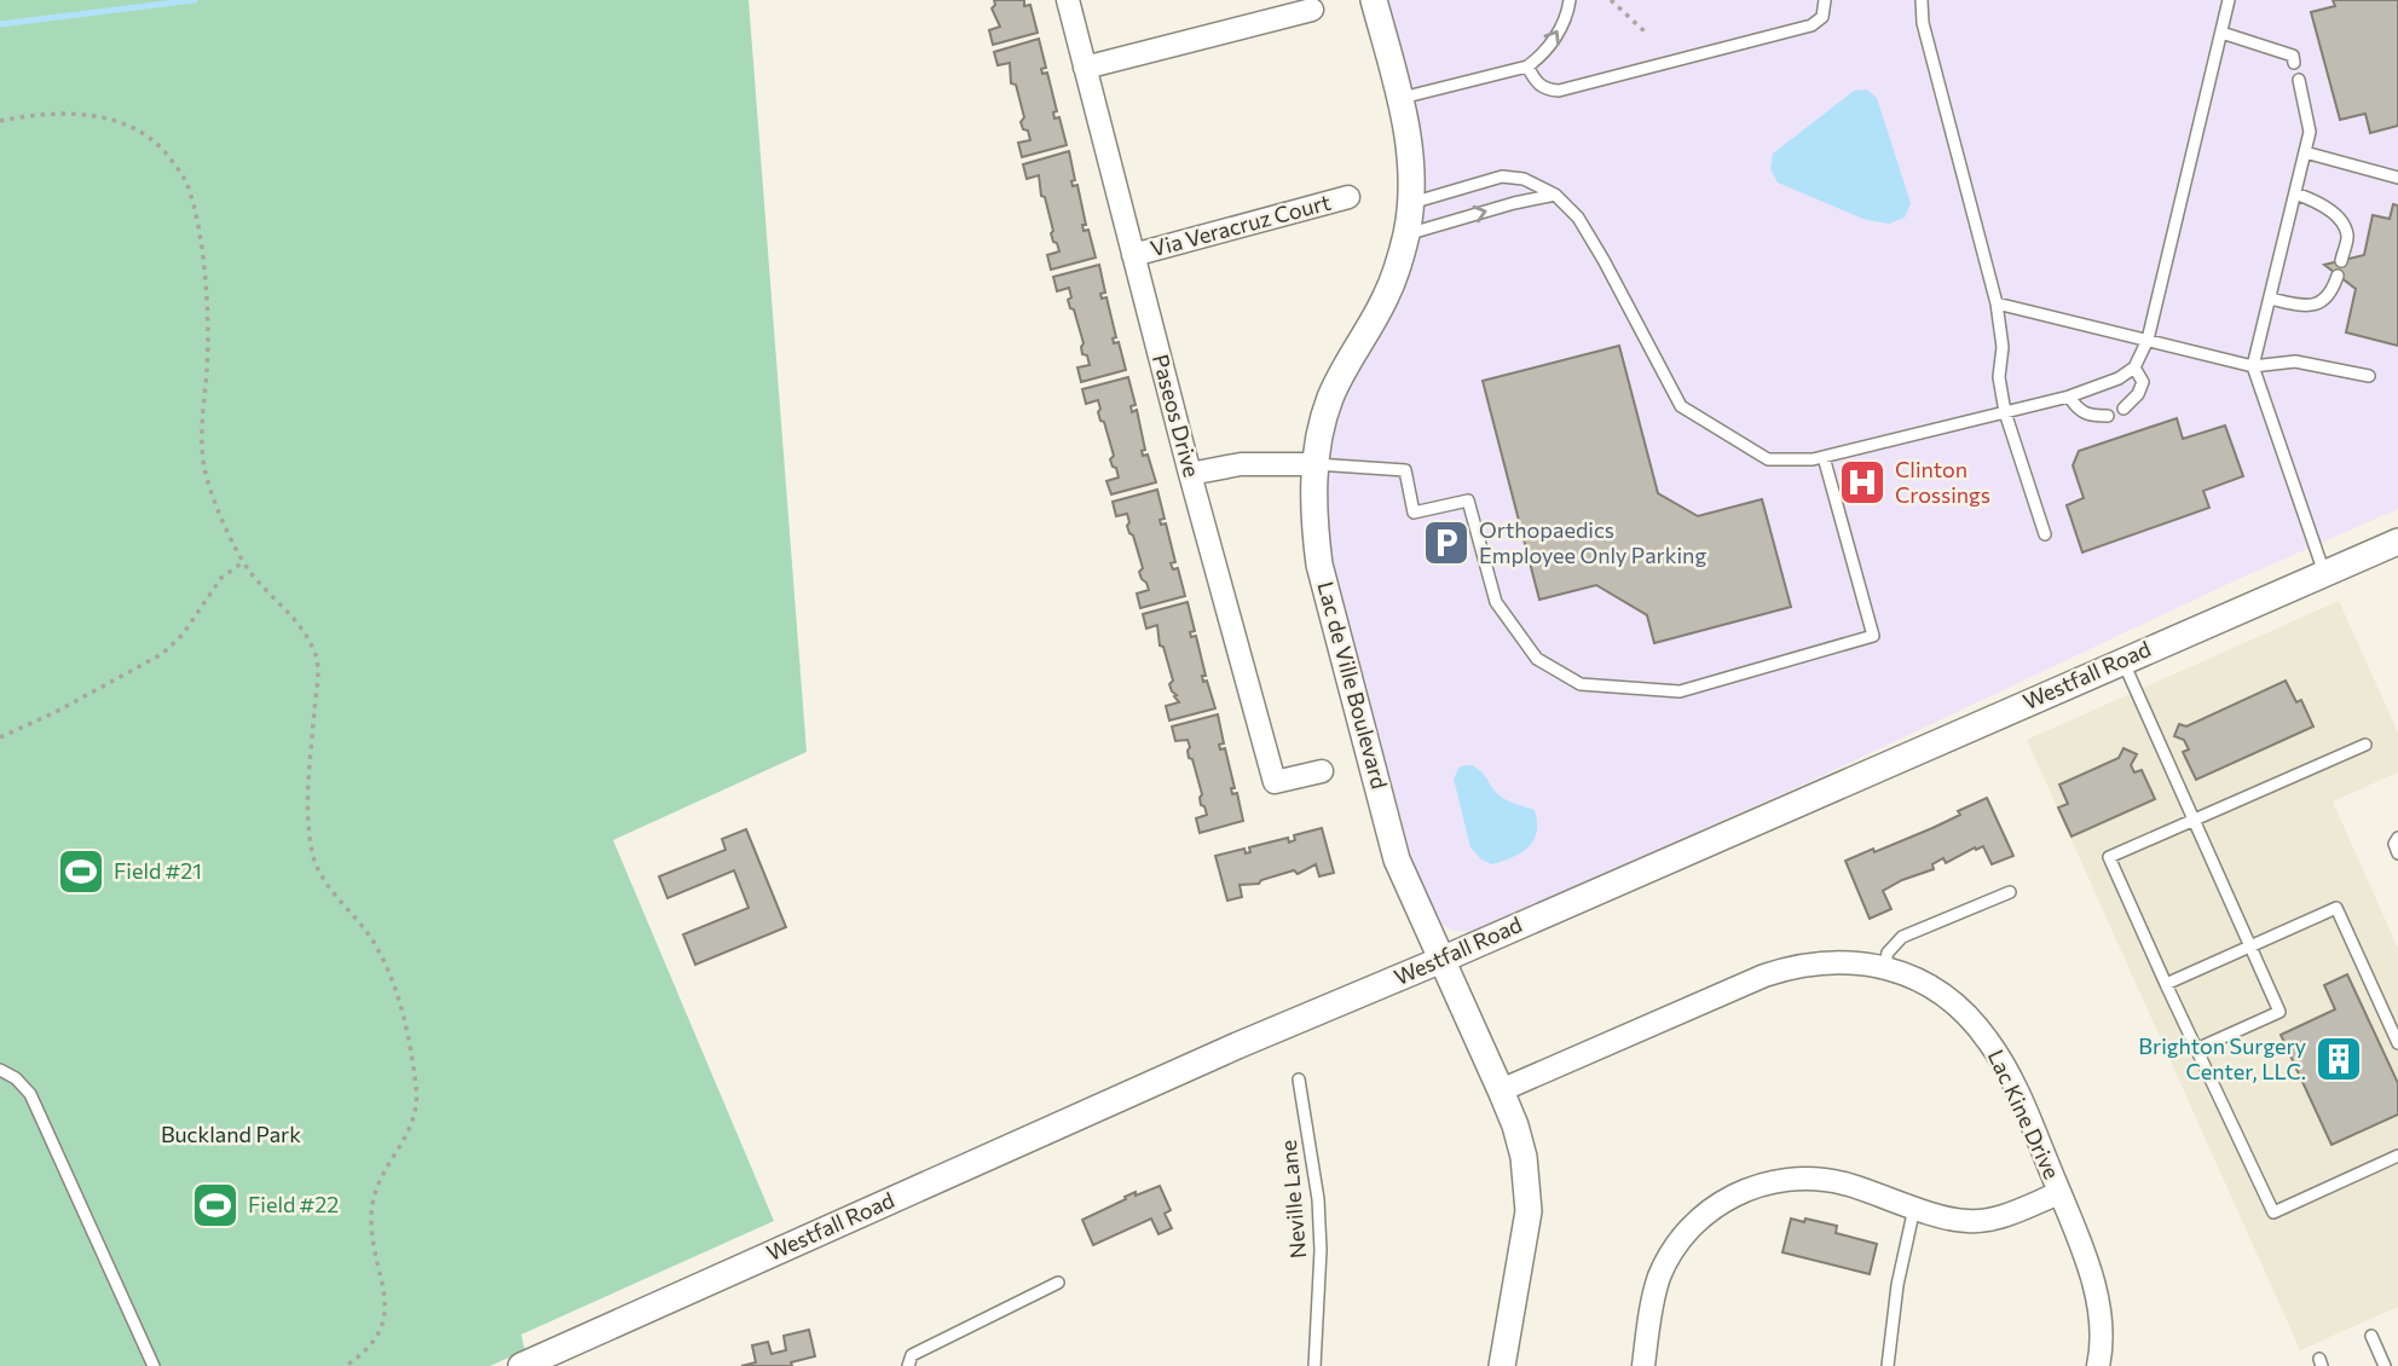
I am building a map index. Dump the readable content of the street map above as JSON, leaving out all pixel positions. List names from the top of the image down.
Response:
{
  "streets": {
    "street": [
      "Via Veracruz Court",
      "Paseos Drive",
      "Westfall Road",
      "Lac de Ville Boulevard",
      "Lac Kine Drive"
    ],
    "lane": ["Neville Lane"]
  },
  "crossings": [
    ["Via Veracruz Court", "Paseos Drive"],
    ["Westfall Road", "Lac de Ville Boulevard"],
    ["Lac de Ville Boulevard", "Lac Kine Drive"]
  ],
  "parks": ["Buckland Park"],
  "places": {
    "hospital": ["Clinton Crossings"],
    "parking": ["Orthopaedics Employee Only Parking"],
    "sports": ["Field #21", "Field #22"],
    "building": ["Brighton Surgery Center, LLC."]
  }
}
